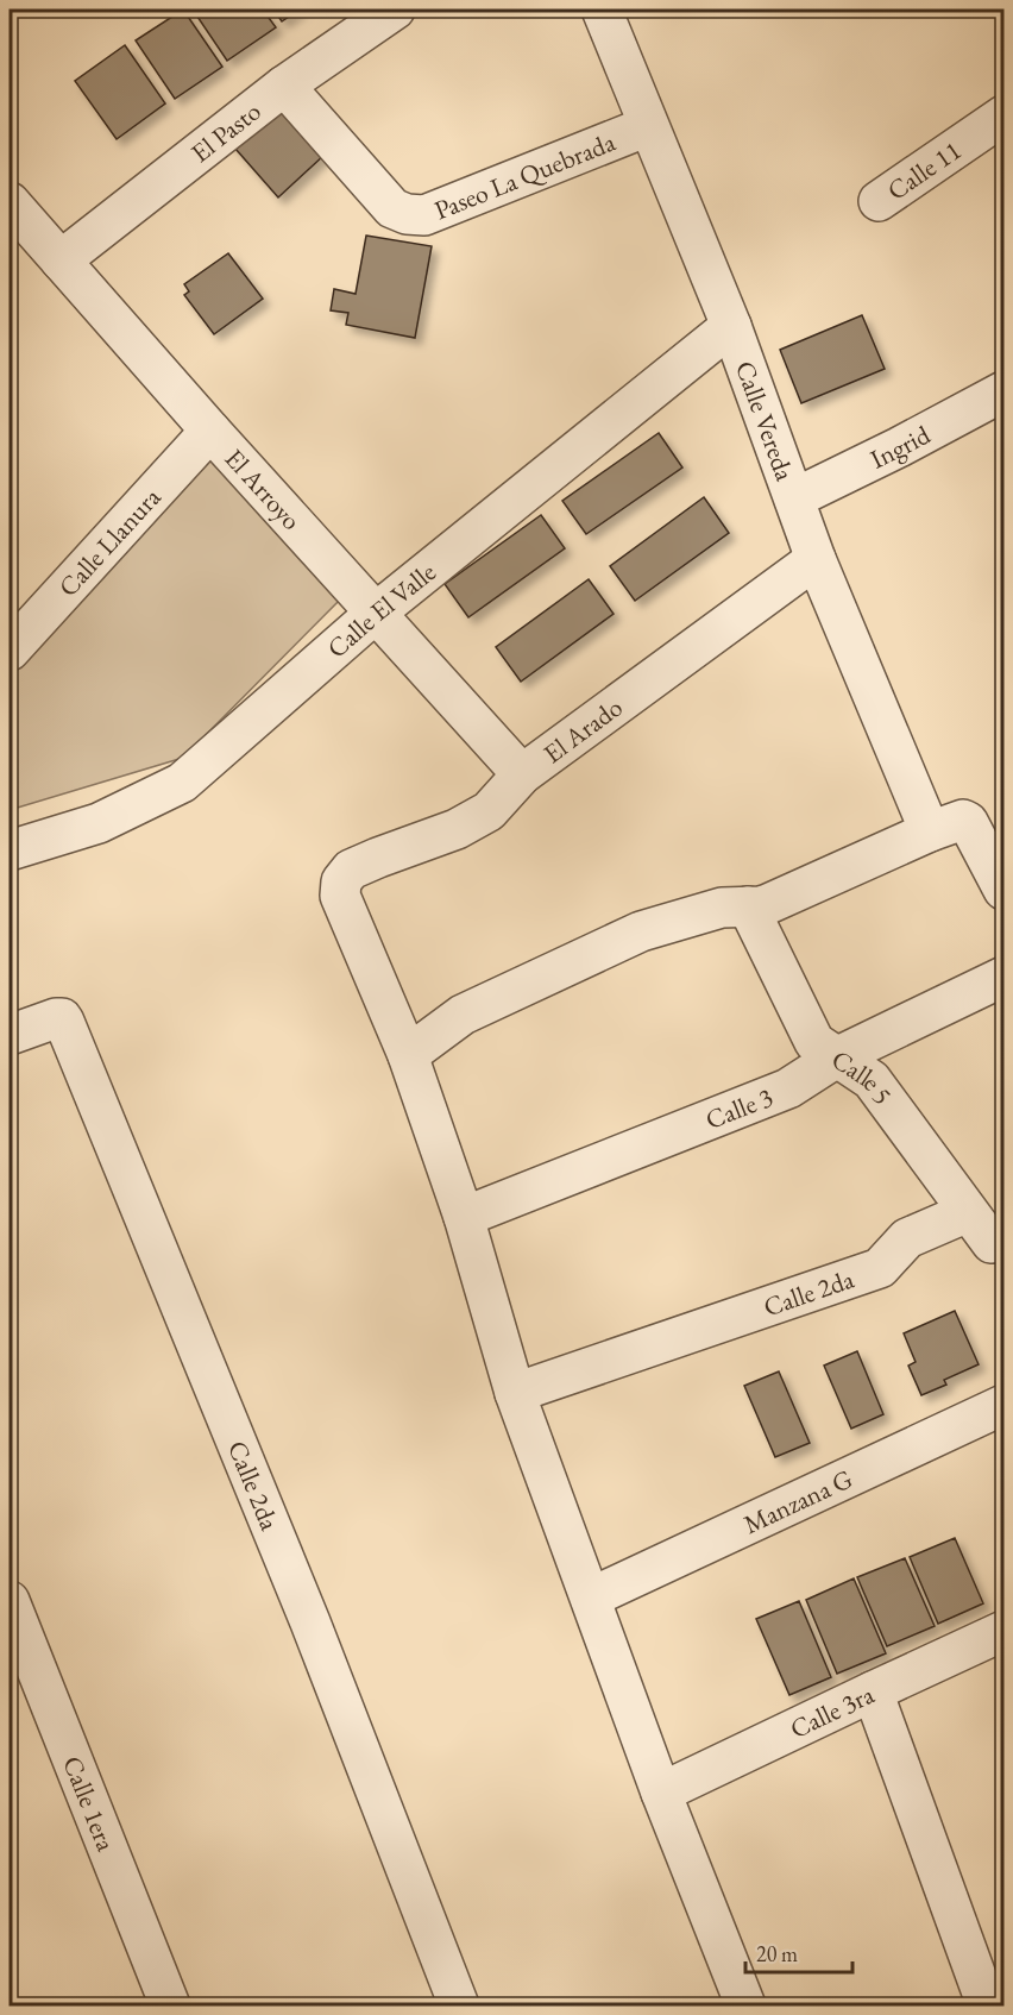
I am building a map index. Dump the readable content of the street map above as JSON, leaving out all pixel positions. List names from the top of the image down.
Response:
{
  "streets": {
    "street": [
      "El Pasto",
      "Calle 11",
      "Paseo La Quebrada",
      "Calle Vereda",
      "Ingrid",
      "El Arroyo",
      "Calle Llanura",
      "Calle El Valle",
      "El Arado",
      "Calle 5",
      "Calle 3",
      "Calle 2da",
      "Manzana G",
      "Calle 3ra",
      "Calle 1era"
    ]
  },
  "crossings": [
    ["El Pasto", "Paseo La Quebrada"],
    ["El Pasto", "El Arroyo"],
    ["Paseo La Quebrada", "Calle Vereda"],
    ["Calle Vereda", "Ingrid"],
    ["Calle Vereda", "Calle El Valle"],
    ["Calle Vereda", "El Arado"],
    ["El Arroyo", "Calle Llanura"],
    ["El Arroyo", "Calle El Valle"],
    ["El Arroyo", "El Arado"],
    ["Calle 5", "Calle 3"],
    ["Calle 5", "Calle 2da"]
  ],
  "scale_bar": "20 m"
}
